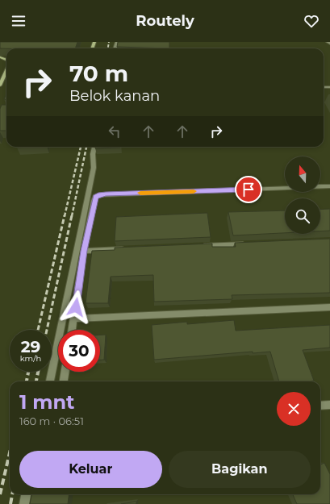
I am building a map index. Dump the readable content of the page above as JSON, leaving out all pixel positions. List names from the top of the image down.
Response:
{
  "north": "top",
  "page": {
    "header": "Routely",
    "turn": ["70 m", "Belok kanan"],
    "speed": "29 km/h",
    "limit": "30",
    "heading": ["1 mnt", "160 m · 06:51"],
    "buttons": ["Keluar", "Bagikan"]
  }
}
